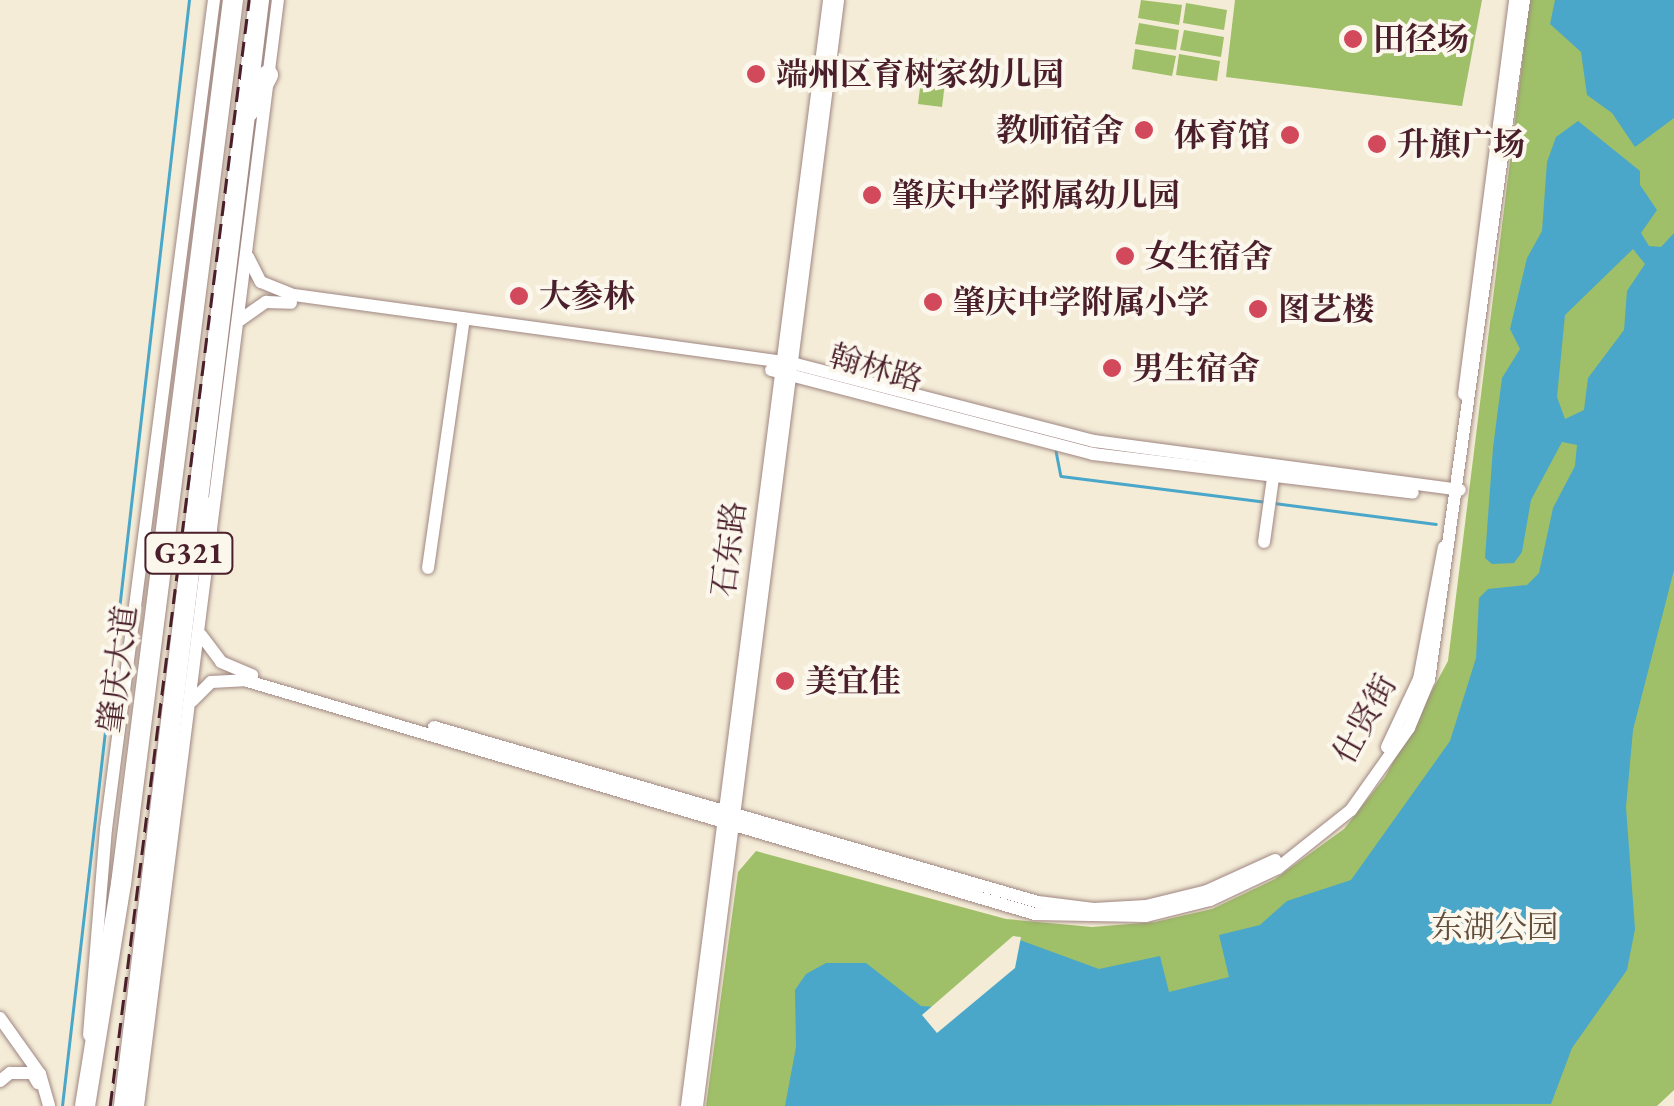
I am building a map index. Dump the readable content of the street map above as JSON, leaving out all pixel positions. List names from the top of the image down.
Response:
{
  "streets": {
    "highway": ["G321", "肇庆大道"],
    "street": ["翰林路", "石东路", "仕贤街"]
  },
  "crossings": [
    ["翰林路", "石东路"],
    ["翰林路", "仕贤街"],
    ["石东路", "仕贤街"]
  ],
  "parks": ["东湖公园"],
  "places": [
    "田径场",
    "端州区育树家幼儿园",
    "教师宿舍",
    "体育馆",
    "升旗广场",
    "肇庆中学附属幼儿园",
    "女生宿舍",
    "大参林",
    "肇庆中学附属小学",
    "图艺楼",
    "男生宿舍",
    "美宜佳"
  ]
}
